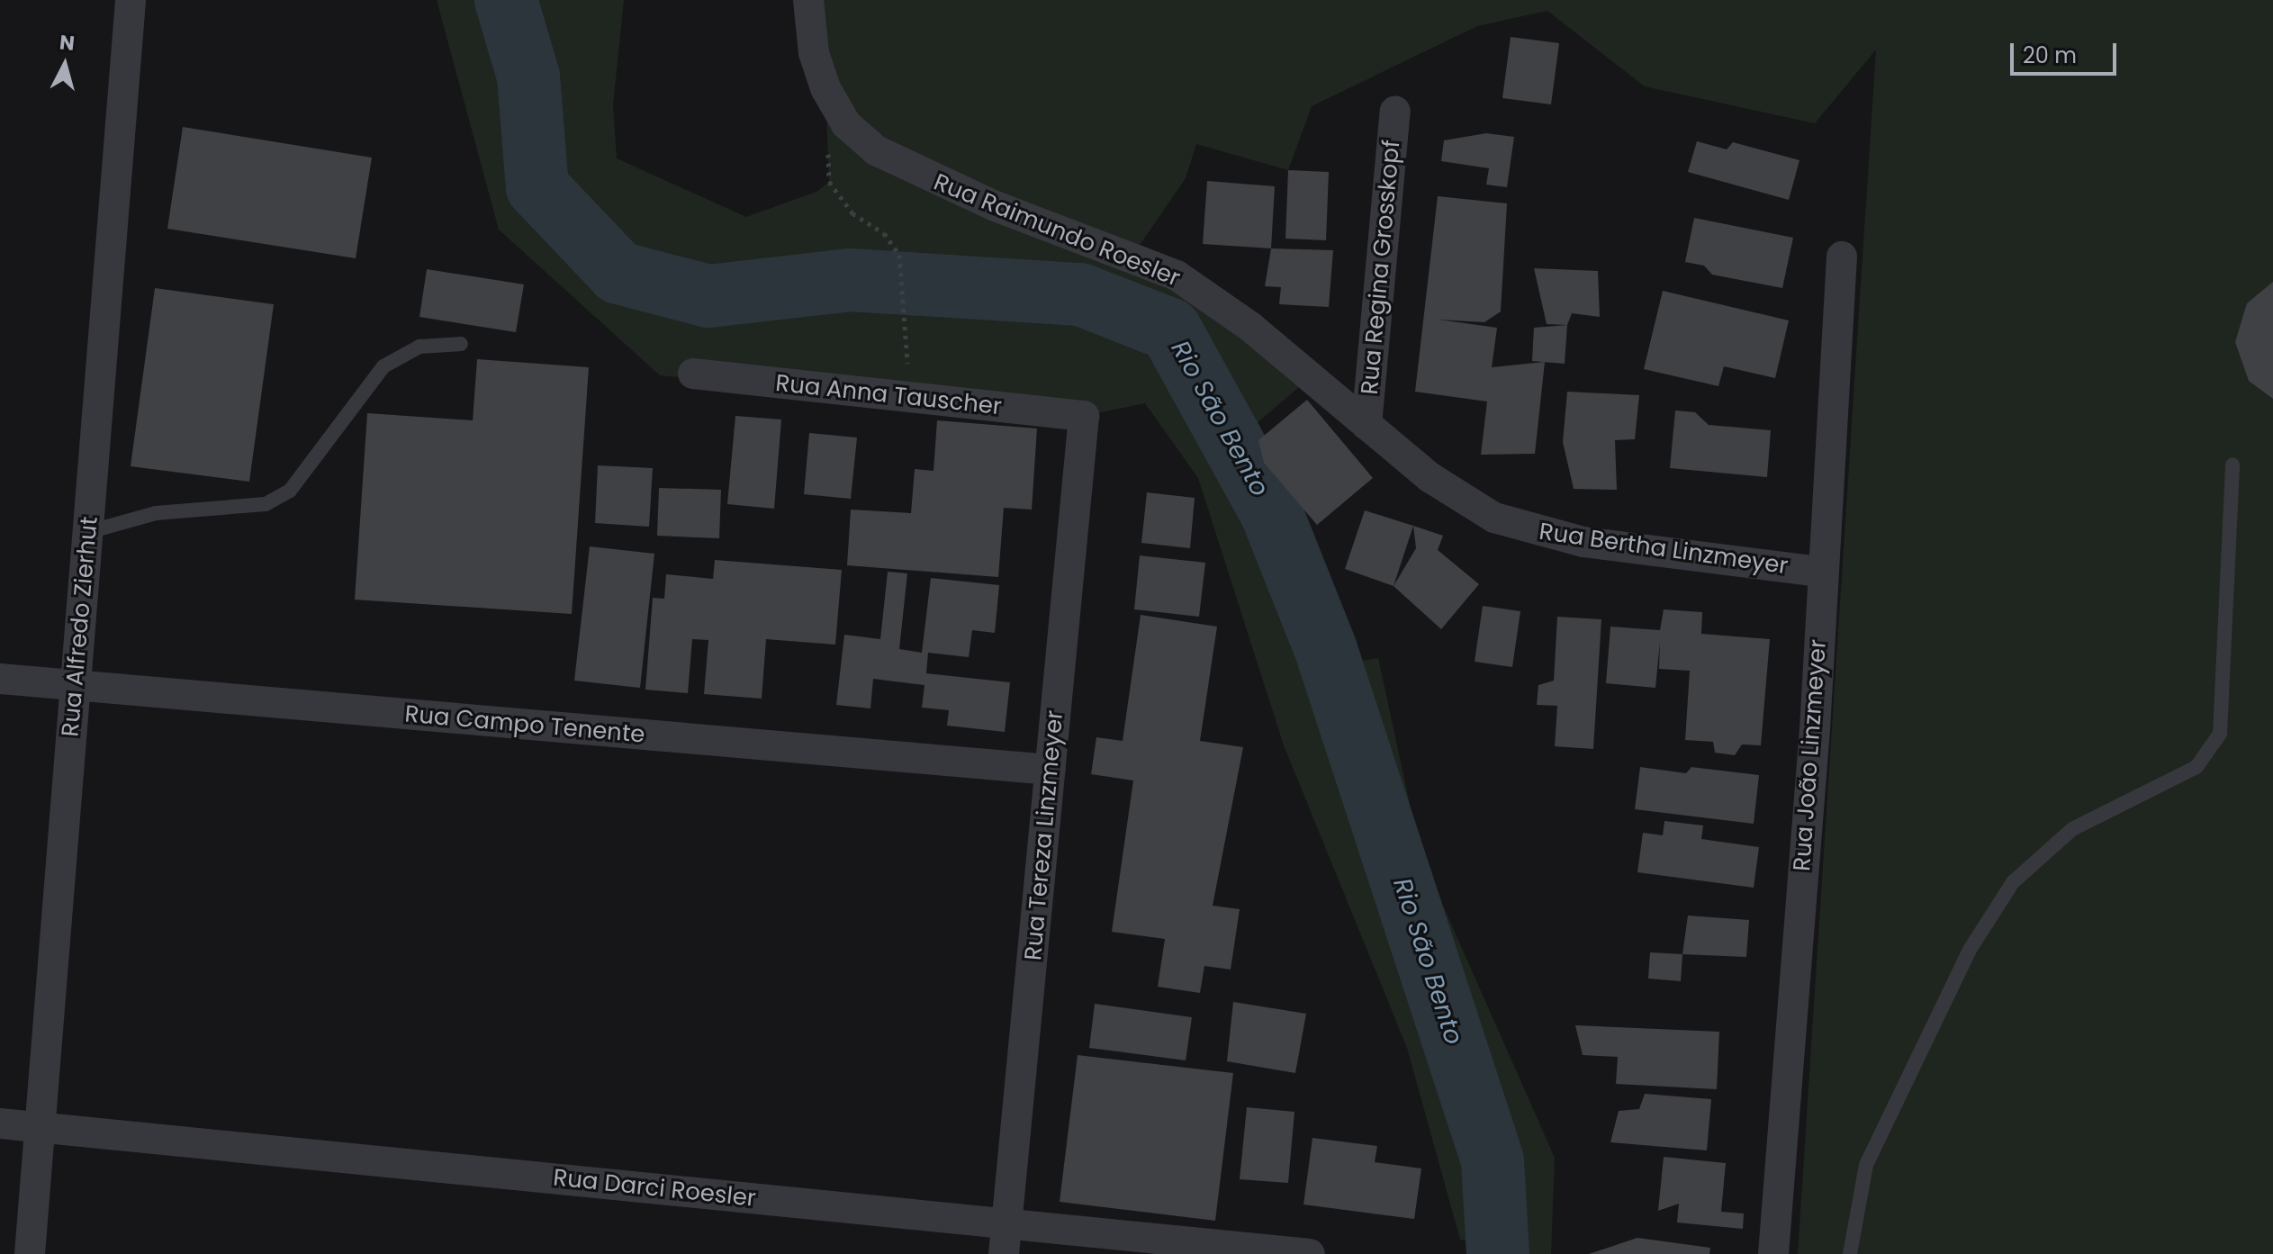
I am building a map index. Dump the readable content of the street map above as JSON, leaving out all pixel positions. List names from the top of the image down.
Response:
{
  "streets": {
    "street": [
      "Rua Raimundo Roesler",
      "Rua Regina Grosskopf",
      "Rua Anna Tauscher",
      "Rua Bertha Linzmeyer",
      "Rua Alfredo Zierhut",
      "Rua Campo Tenente",
      "Rua João Linzmeyer",
      "Rua Tereza Linzmeyer",
      "Rua Darci Roesler"
    ]
  },
  "crossings": [
    ["Rua Raimundo Roesler", "Rua Regina Grosskopf"],
    ["Rua Raimundo Roesler", "Rua Bertha Linzmeyer"],
    ["Rua Regina Grosskopf", "Rua Bertha Linzmeyer"],
    ["Rua Anna Tauscher", "Rua Tereza Linzmeyer"],
    ["Rua Bertha Linzmeyer", "Rua João Linzmeyer"],
    ["Rua Alfredo Zierhut", "Rua Campo Tenente"],
    ["Rua Alfredo Zierhut", "Rua Darci Roesler"],
    ["Rua Campo Tenente", "Rua Tereza Linzmeyer"],
    ["Rua Tereza Linzmeyer", "Rua Darci Roesler"]
  ],
  "water": ["Rio São Bento"],
  "scale_bar": "20 m",
  "north": "top"
}
